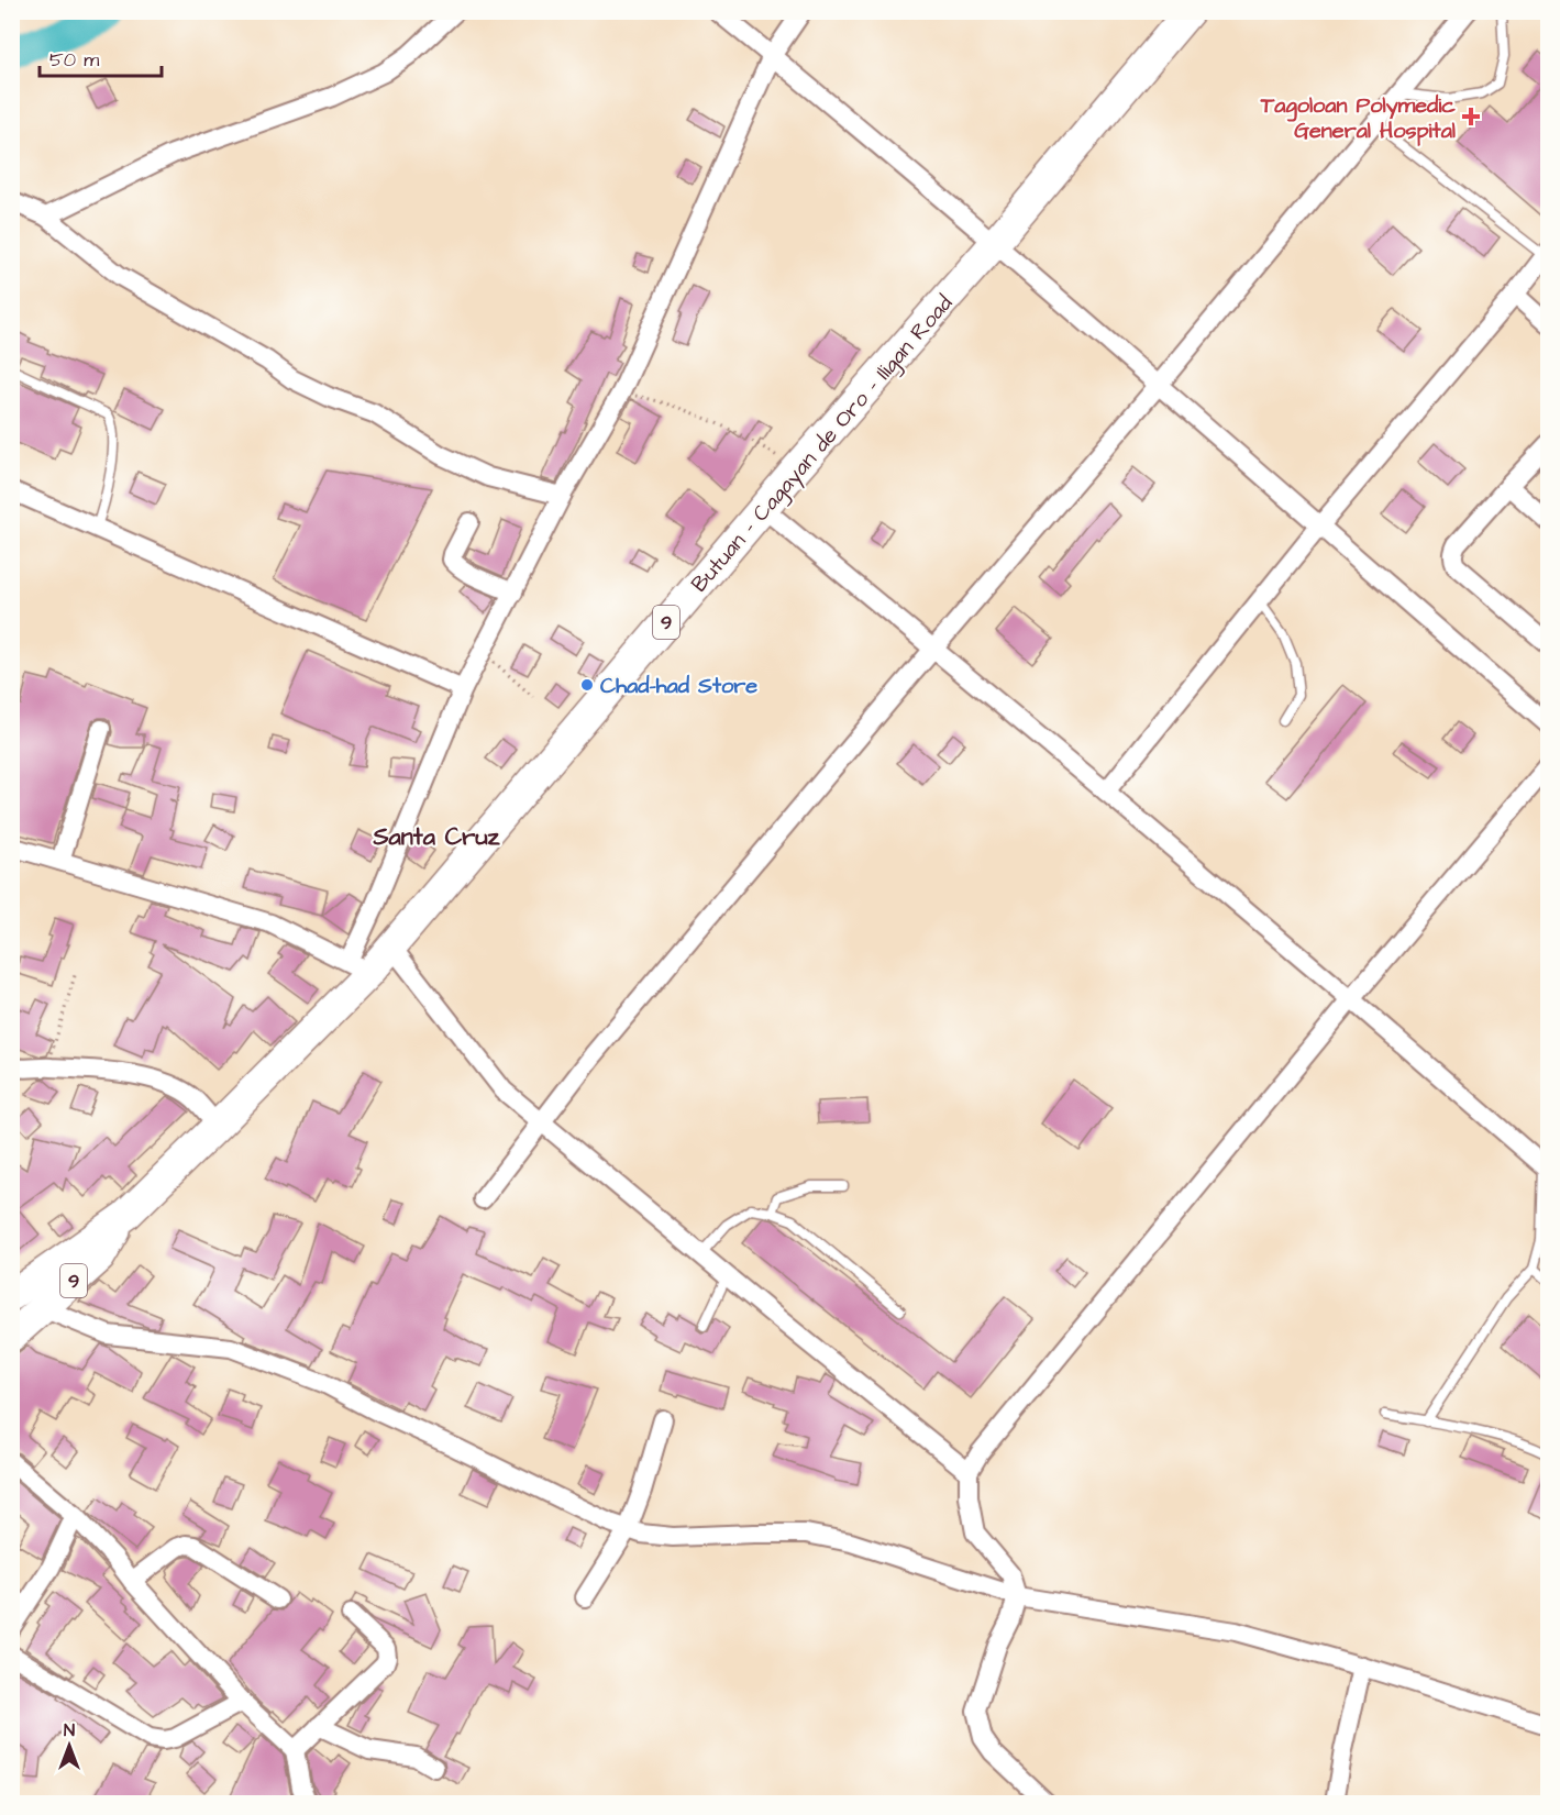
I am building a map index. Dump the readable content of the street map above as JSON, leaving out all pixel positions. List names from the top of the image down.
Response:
{
  "streets": {
    "highway": ["Butuan – Cagayan de Oro – Iligan Road", "9"]
  },
  "districts": ["Santa Cruz"],
  "places": {
    "health": ["Tagoloan Polymedic General Hospital"],
    "other": ["Chad-had Store"]
  },
  "scale_bar": "50 m",
  "north": "top"
}
